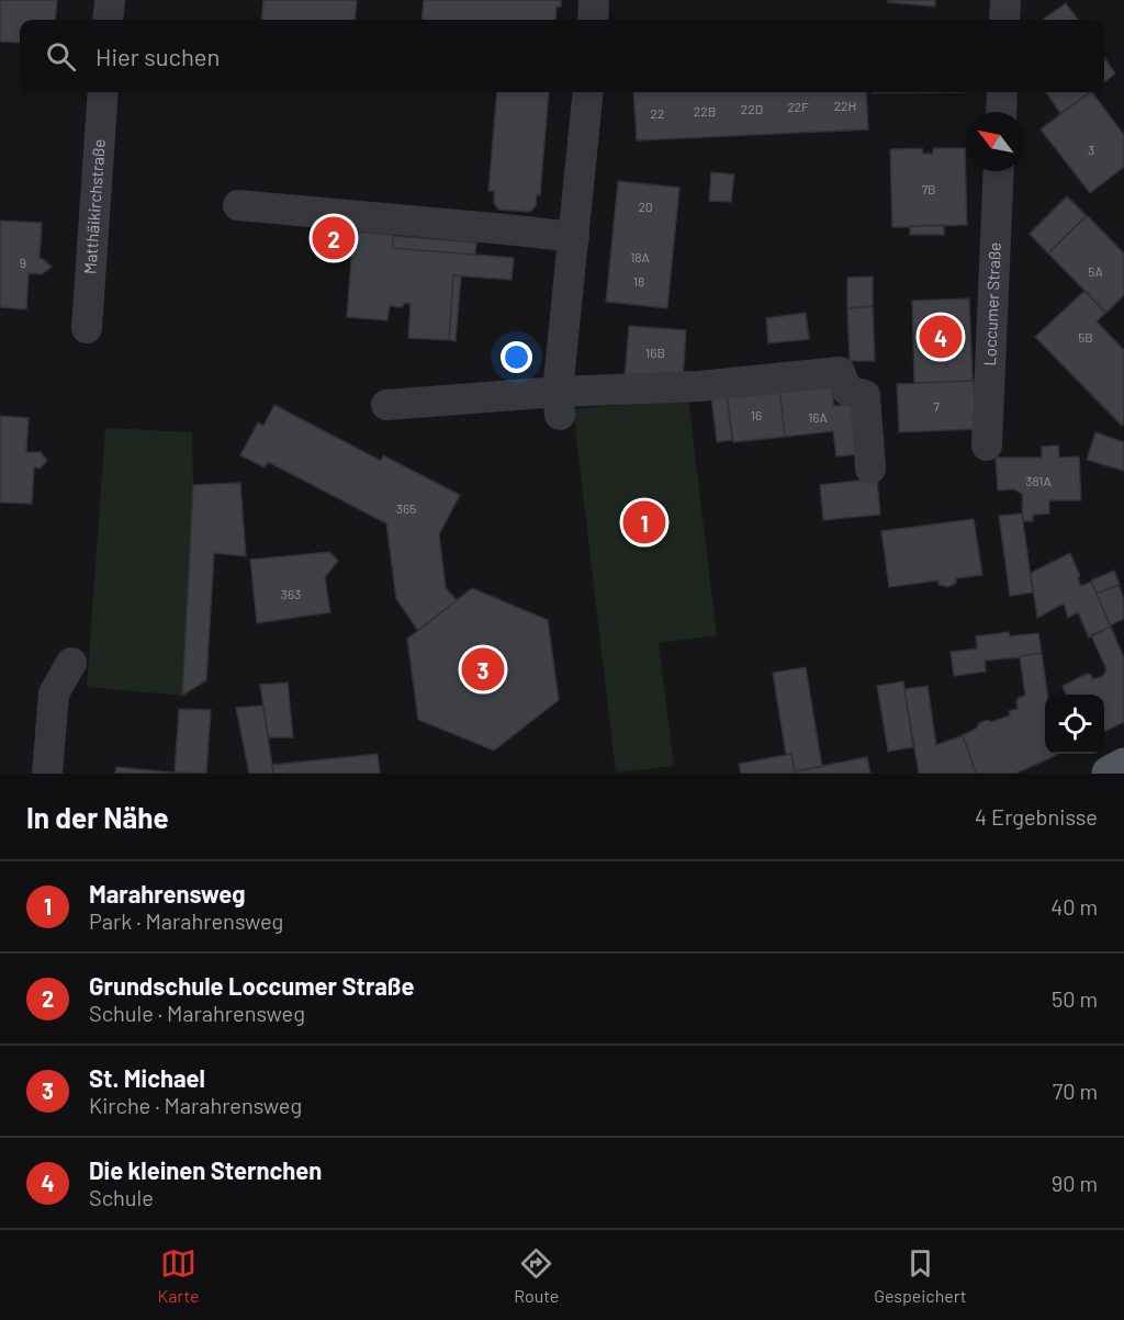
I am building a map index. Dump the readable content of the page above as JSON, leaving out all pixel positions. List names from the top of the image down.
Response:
{
  "streets": {
    "street": ["Matthäikirchstraße", "Loccumer Straße"]
  },
  "house_numbers": [
    "22H",
    "22F",
    "22D",
    "22B",
    "22",
    "3",
    "7B",
    "20",
    "18A",
    "9",
    "5A",
    "18",
    "5B",
    "16B",
    "7",
    "16",
    "16A",
    "381A",
    "365",
    "363"
  ],
  "north": "top left",
  "page": {
    "search": "Hier suchen",
    "pins": [
      "2",
      "4",
      "1",
      "3"
    ],
    "heading": ["In der Nähe", "4 Ergebnisse"],
    "list": [
      {
        "mark": "1",
        "name": "Marahrensweg",
        "note": "Park · Marahrensweg",
        "value": "40 m"
      },
      {
        "mark": "2",
        "name": "Grundschule Loccumer Straße",
        "note": "Schule · Marahrensweg",
        "value": "50 m"
      },
      {
        "mark": "3",
        "name": "St. Michael",
        "note": "Kirche · Marahrensweg",
        "value": "70 m"
      },
      {
        "mark": "4",
        "name": "Die kleinen Sternchen",
        "note": "Schule",
        "value": "90 m"
      }
    ],
    "nav": ["Karte", "Route", "Gespeichert"]
  }
}
